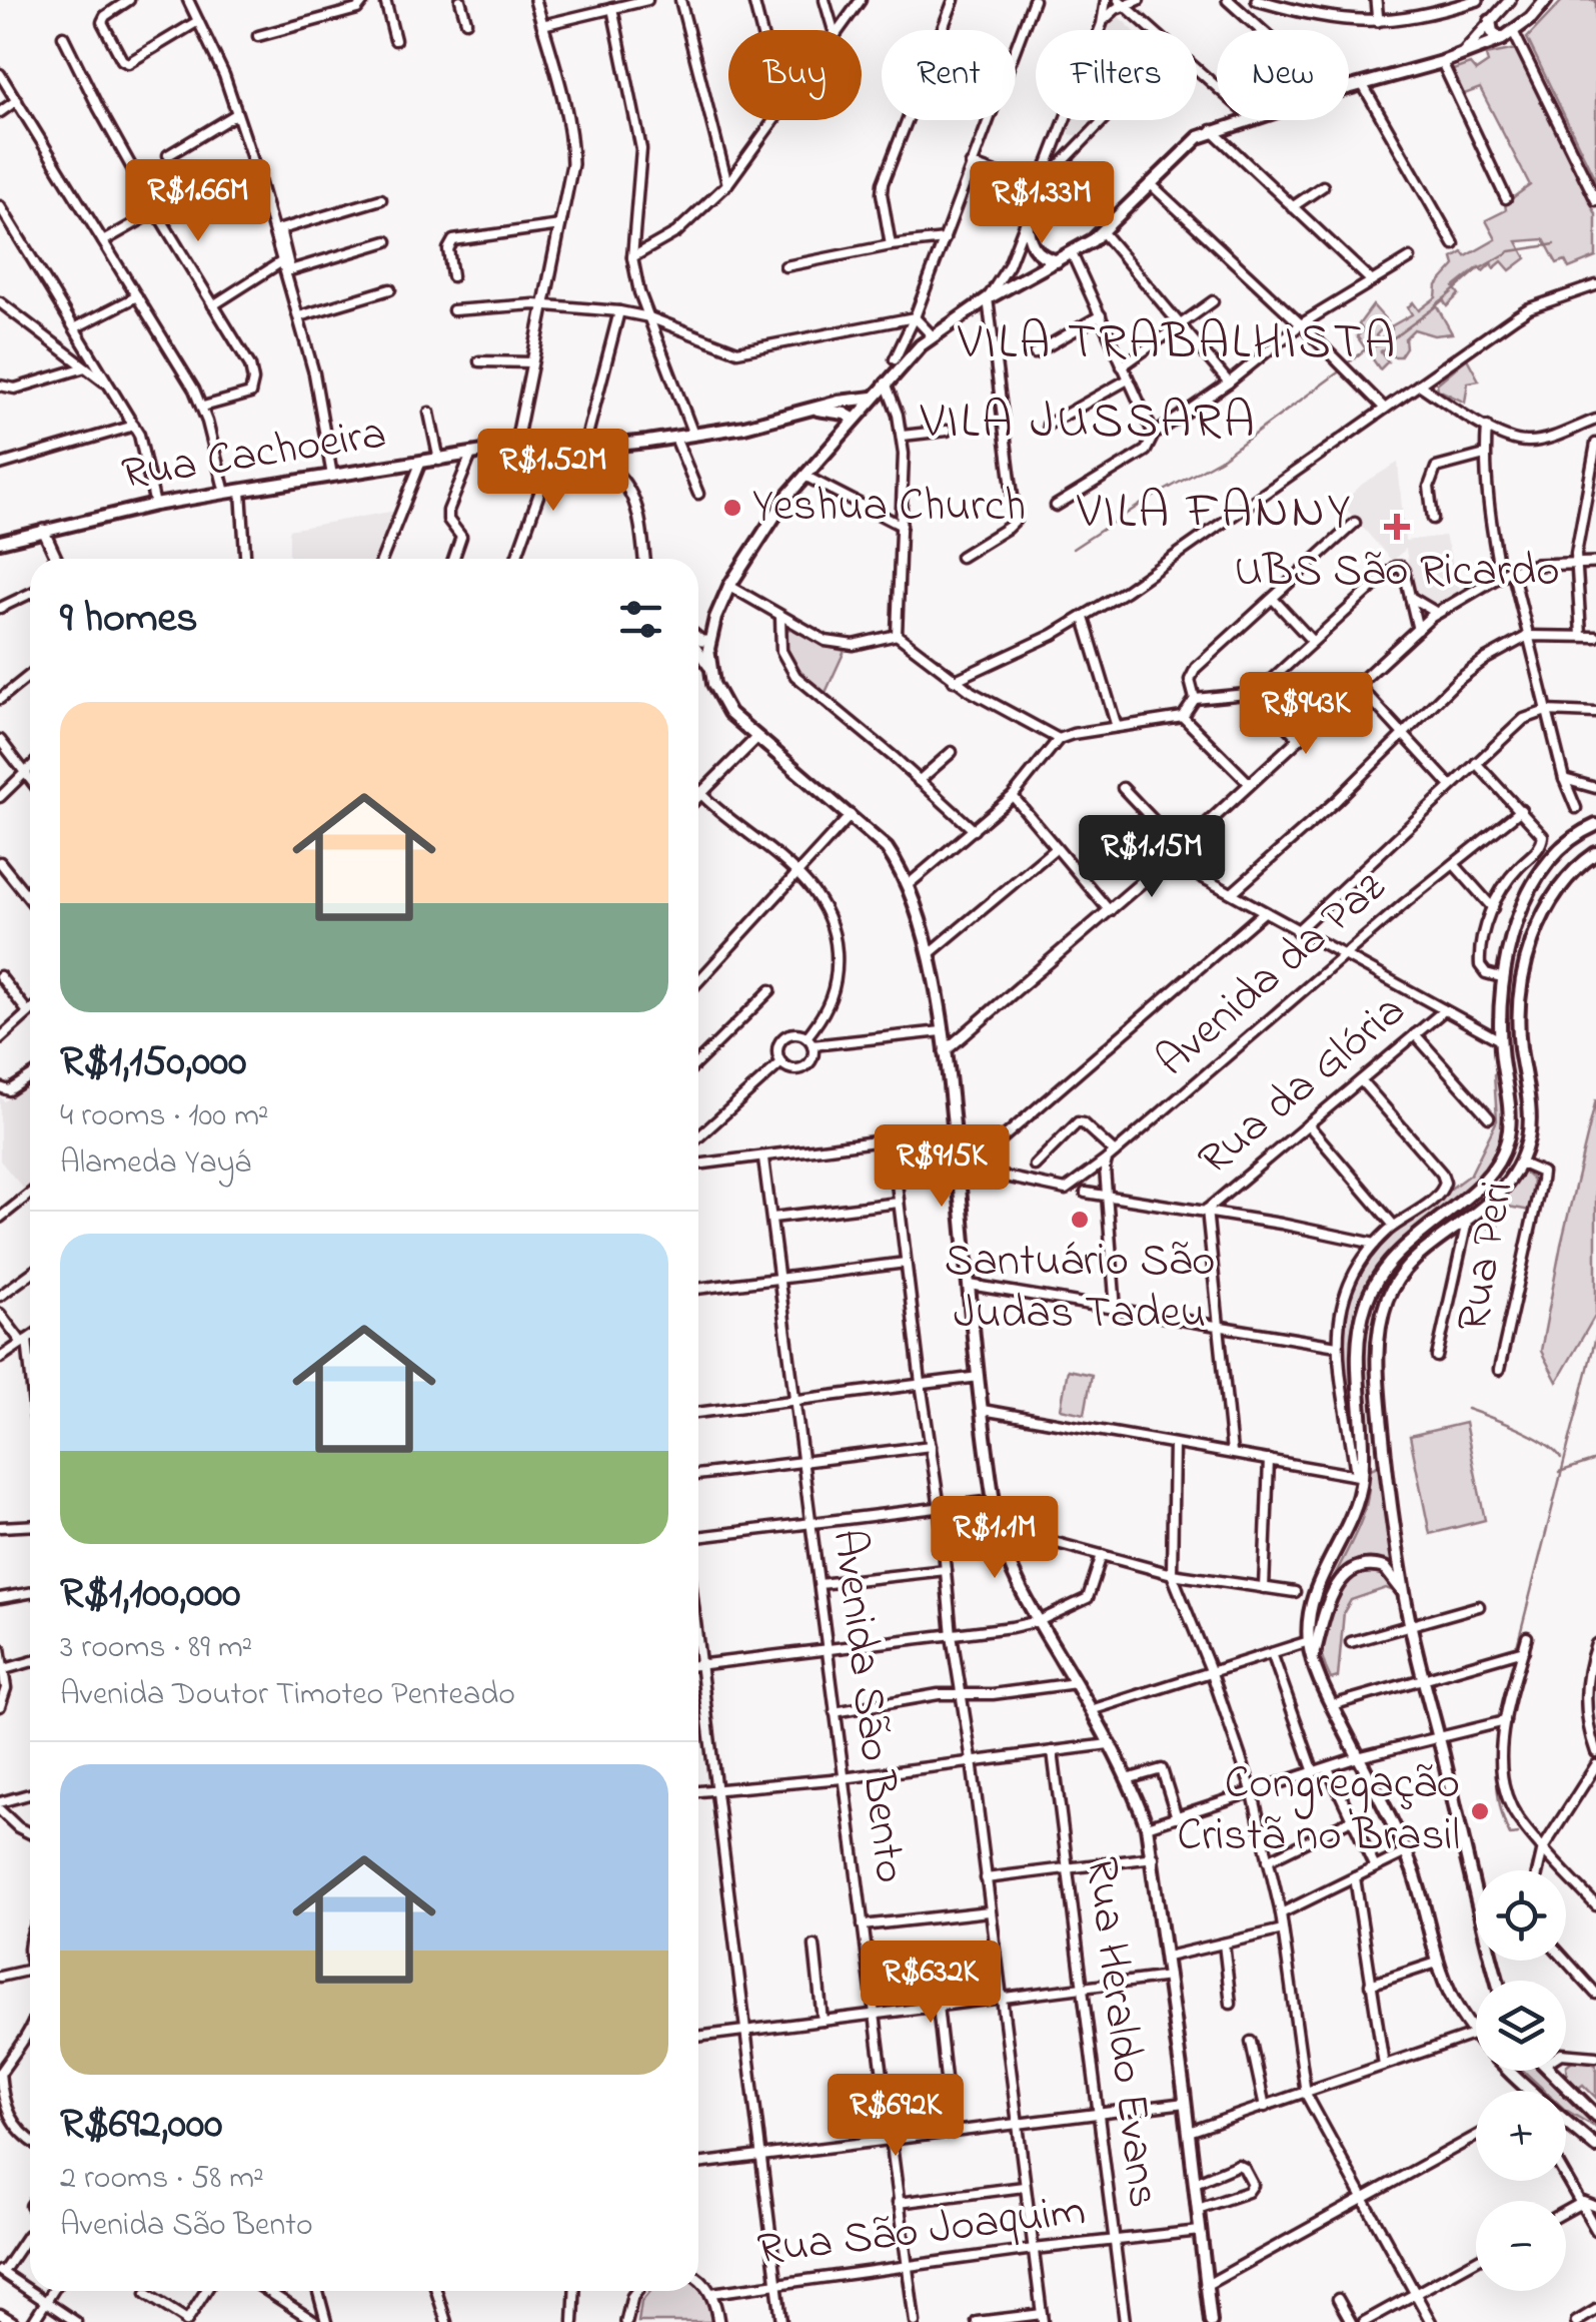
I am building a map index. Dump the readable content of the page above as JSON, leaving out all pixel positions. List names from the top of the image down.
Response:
{
  "streets": {
    "main road": ["Rua Cachoeira"],
    "street": [
      "Avenida da Paz",
      "Rua da Glória",
      "Rua Peri",
      "Avenida São Bento",
      "Rua Heraldo Evans",
      "Rua São Joaquim"
    ]
  },
  "crossings": [
    ["Avenida São Bento", "Rua São Joaquim"],
    ["Rua Heraldo Evans", "Rua São Joaquim"]
  ],
  "districts": ["VILA TRABALHISTA", "VILA JUSSARA", "VILA FANNY"],
  "places": {
    "other": ["Yeshua Church", "Santuário São Judas Tadeu", "Congregação Cristã no Brasil"],
    "health": ["UBS São Ricardo"]
  },
  "page": {
    "chip": [
      "Buy",
      "Rent",
      "Filters",
      "New"
    ],
    "price": [
      "R$1.66M",
      "R$1.33M",
      "R$1.52M",
      "R$943K",
      "R$1.15M",
      "R$915K",
      "R$1.1M",
      "R$632K",
      "R$692K"
    ],
    "heading": "9 homes",
    "list": [
      {
        "name": "R$1,150,000",
        "note": "4 rooms · 100 m² · Alameda Yayá"
      },
      {
        "name": "R$1,100,000",
        "note": "3 rooms · 89 m² · Avenida Doutor Timoteo Penteado"
      },
      {
        "name": "R$692,000",
        "note": "2 rooms · 58 m² · Avenida São Bento"
      }
    ],
    "map_buttons": ["+", "−"]
  }
}
